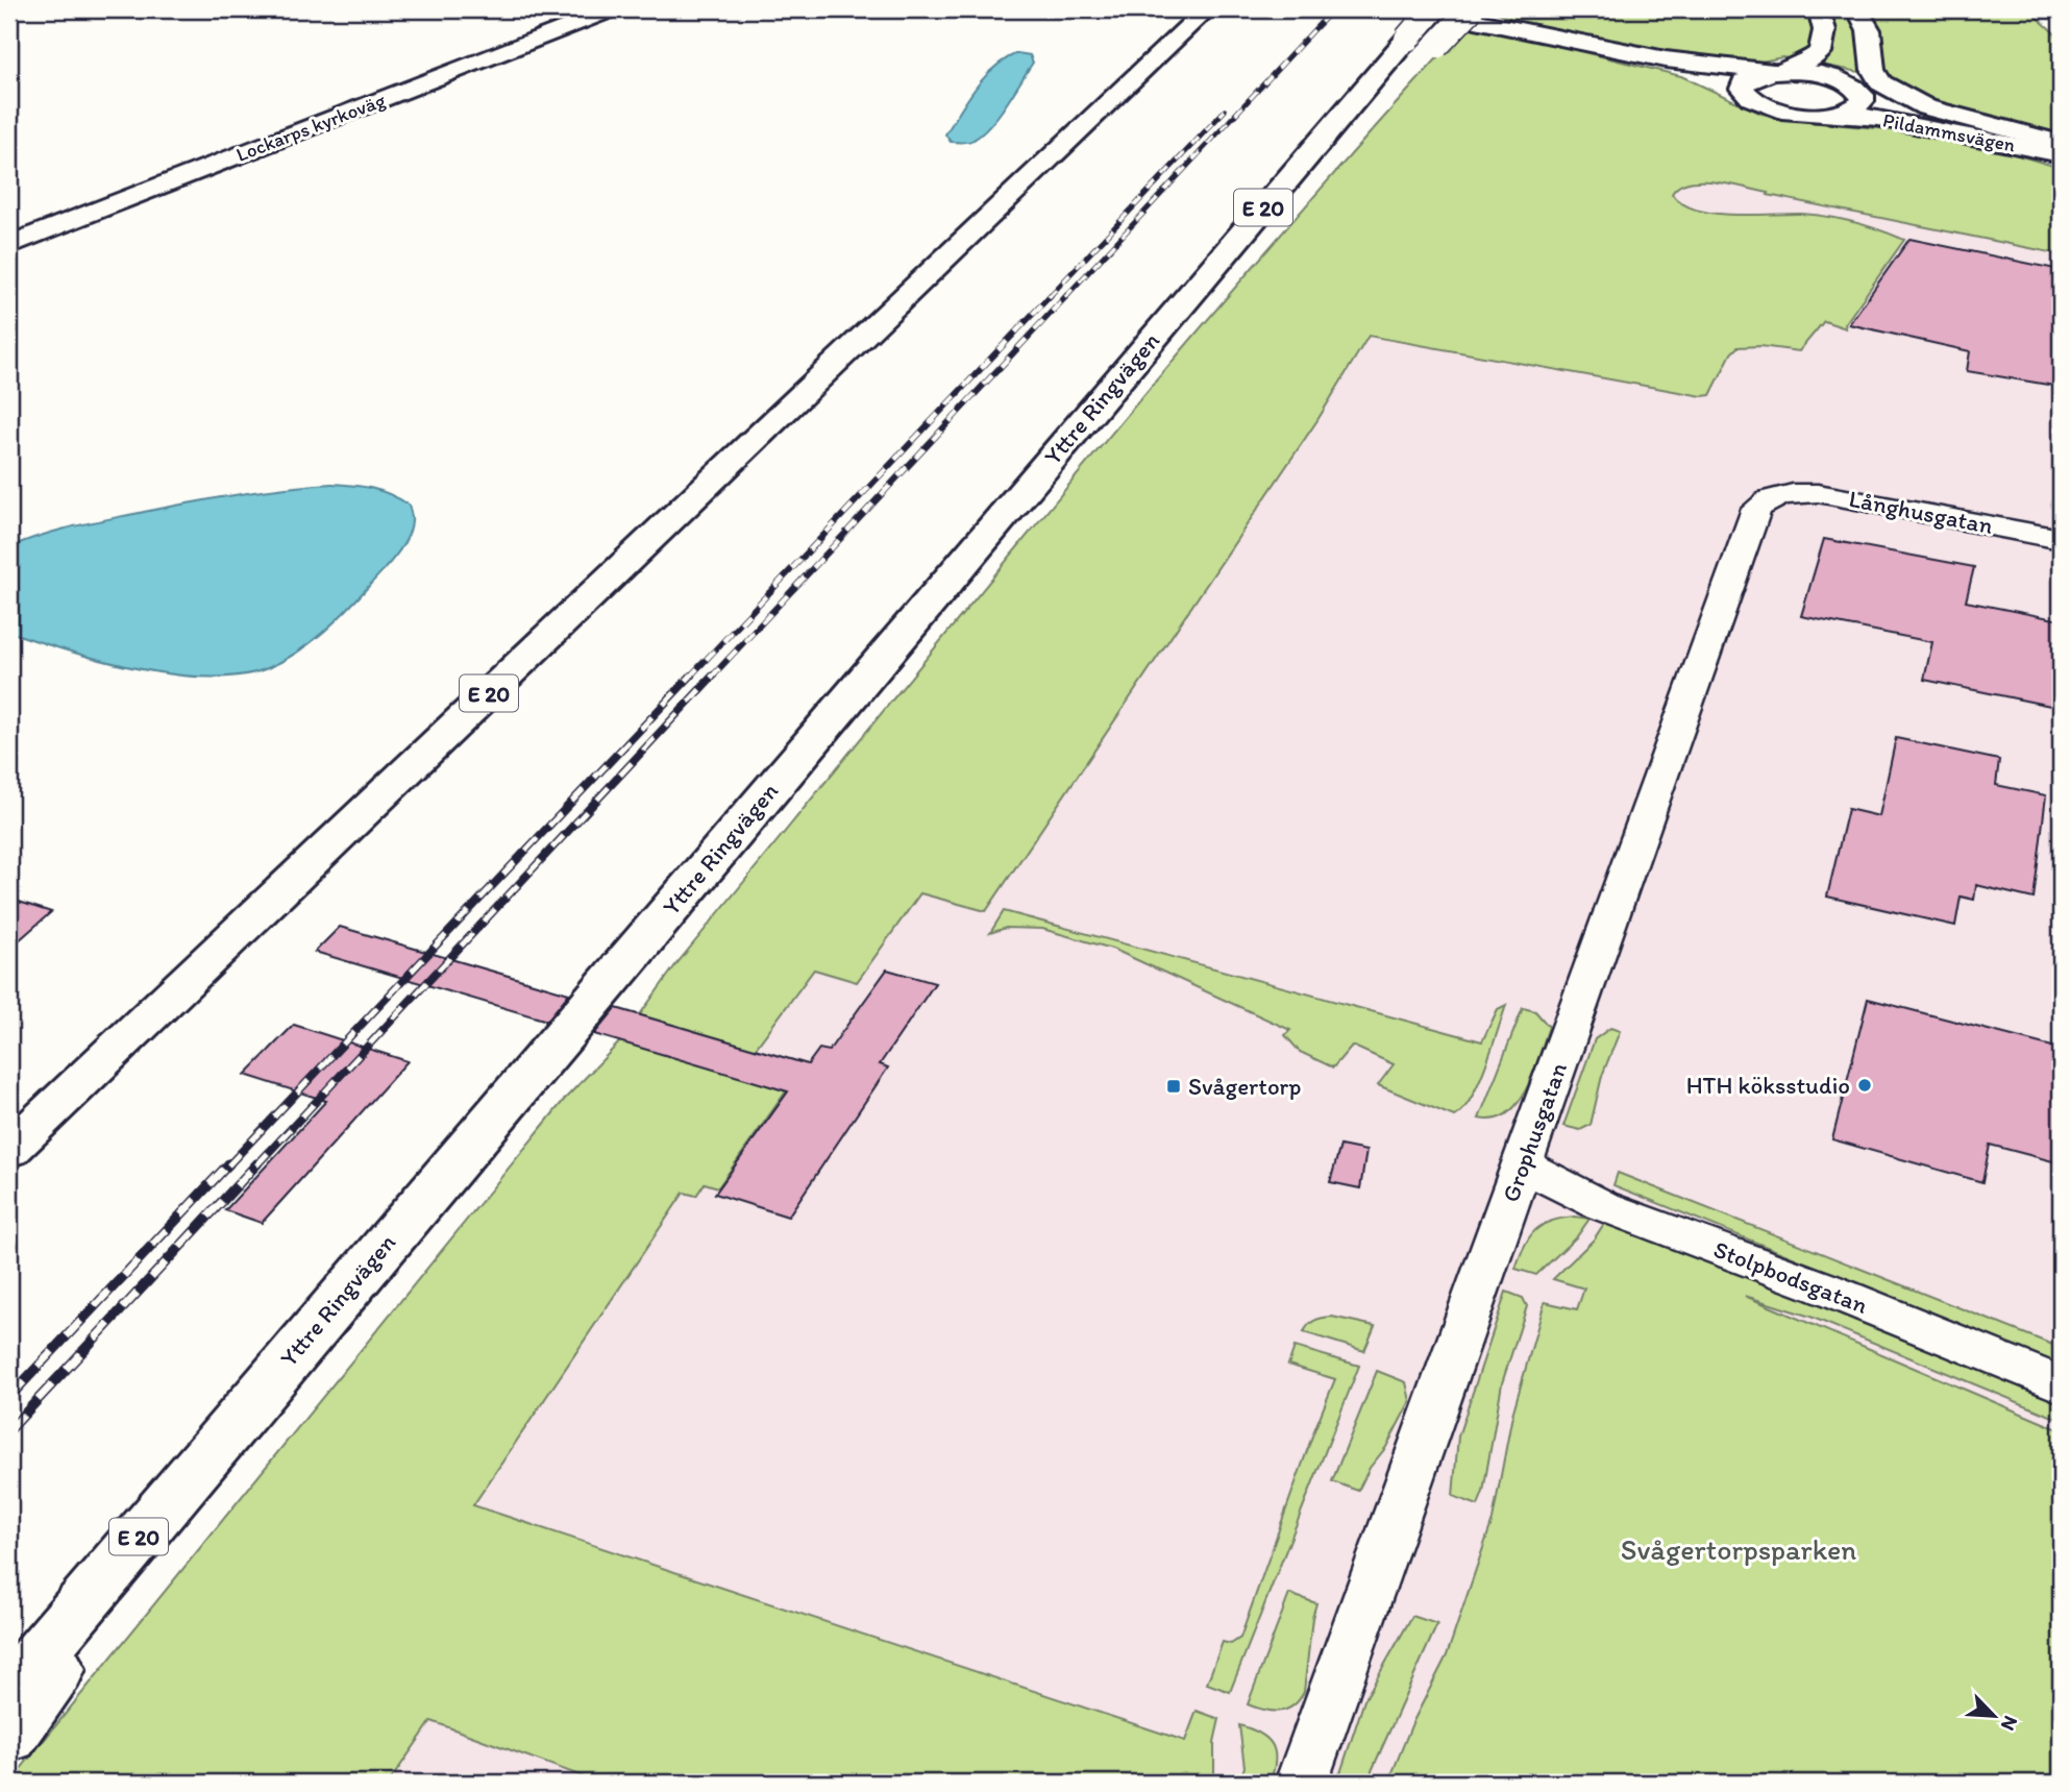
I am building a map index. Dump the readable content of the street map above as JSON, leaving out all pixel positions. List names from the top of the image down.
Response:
{
  "streets": {
    "main road": [
      "Lockarps kyrkoväg",
      "Pildammsvägen",
      "E 20",
      "Yttre Ringvägen"
    ],
    "street": ["Långhusgatan", "Grophusgatan", "Stolpbodsgatan"]
  },
  "crossings": [
    ["Långhusgatan", "Grophusgatan"],
    ["Grophusgatan", "Stolpbodsgatan"]
  ],
  "parks": ["Svågertorpsparken"],
  "places": {
    "other": ["HTH köksstudio"],
    "transit": ["Svågertorp"]
  },
  "north": "bottom right"
}
